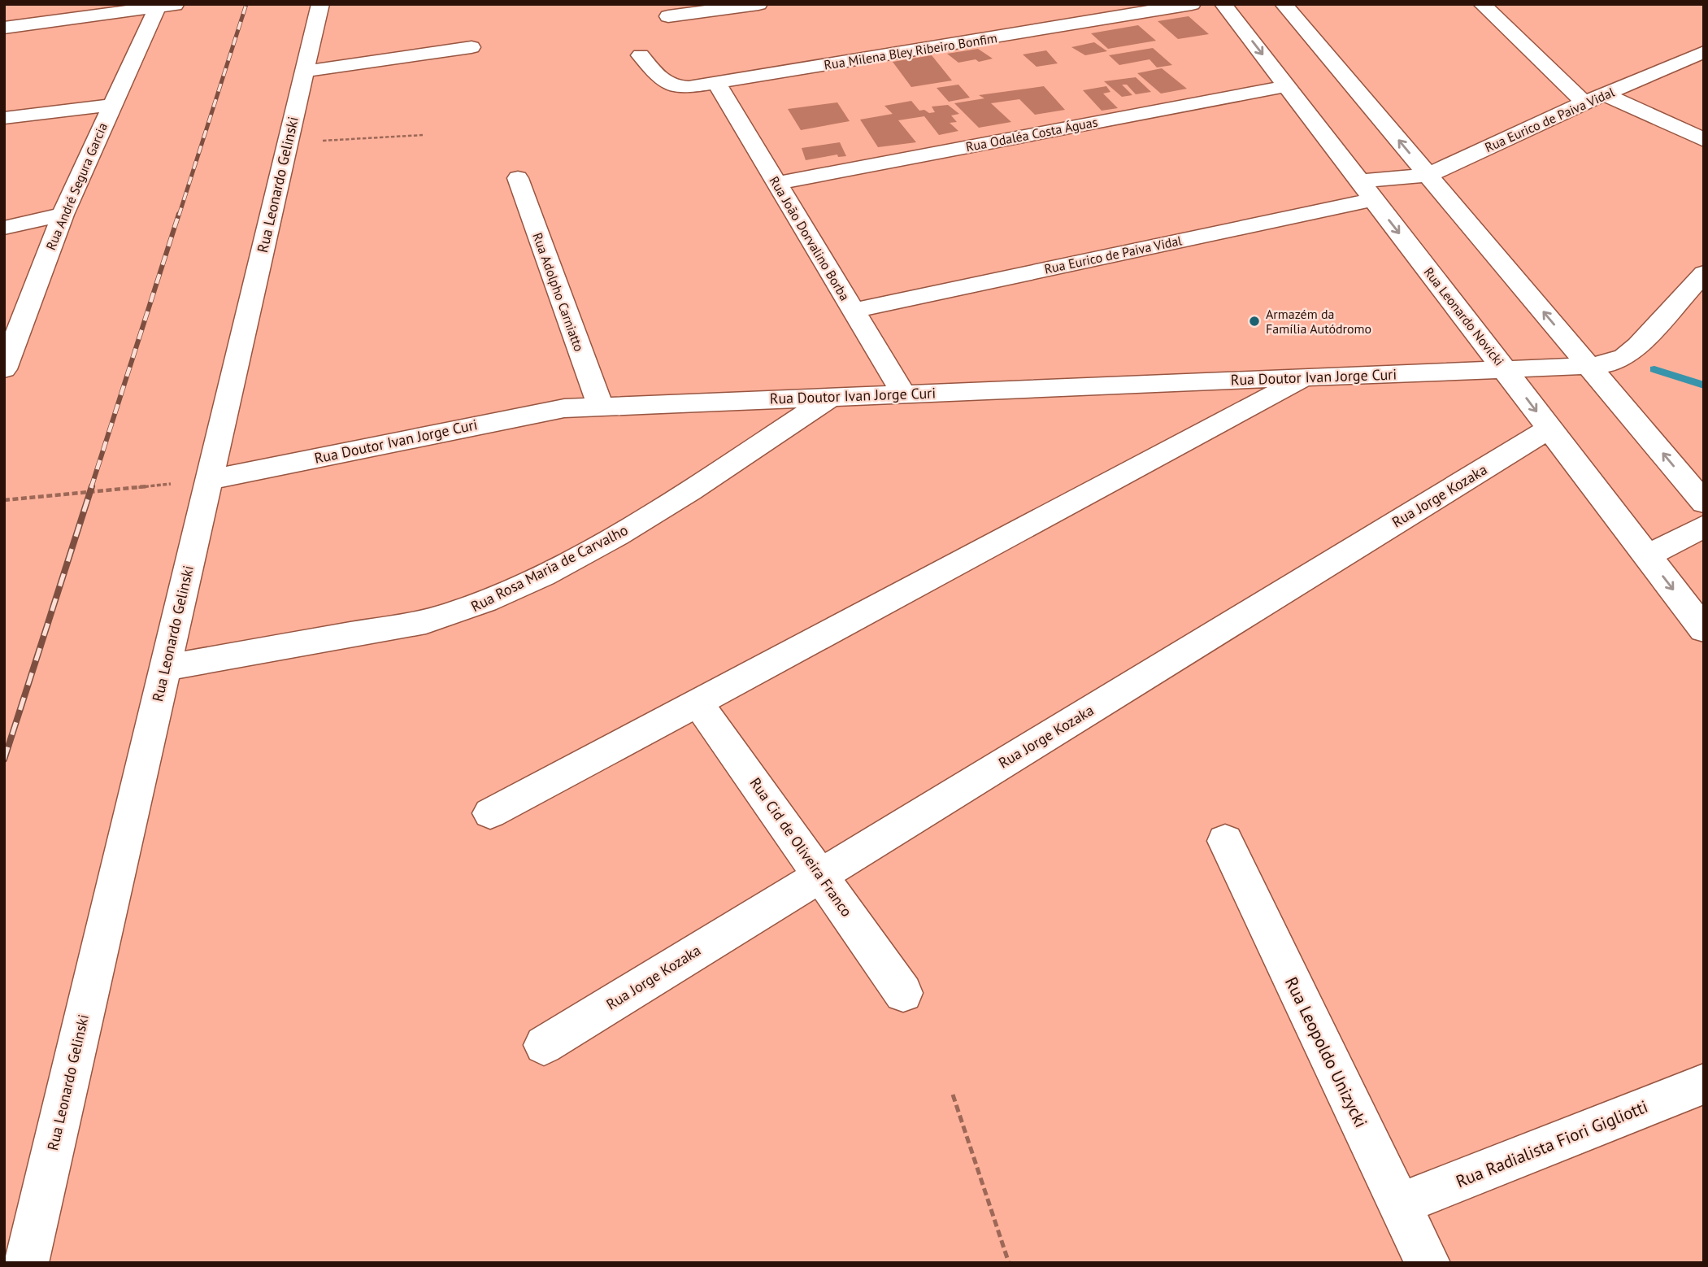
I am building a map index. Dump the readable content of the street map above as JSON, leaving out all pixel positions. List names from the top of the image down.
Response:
{
  "streets": {
    "street": [
      "Rua Milena Bley Ribeiro Bonfim",
      "Rua Eurico de Paiva Vidal",
      "Rua Odaléa Costa Águas",
      "Rua Leonardo Gelinski",
      "Rua André Segura Garcia",
      "Rua João Dorvalino Borba",
      "Rua Adolpho Carniatto",
      "Rua Leonardo Novicki",
      "Rua Doutor Ivan Jorge Curi",
      "Rua Jorge Kozaka",
      "Rua Rosa Maria de Carvalho",
      "Rua Cid de Oliveira Franco",
      "Rua Leopoldo Unizycki",
      "Rua Radialista Fiori Gigliotti"
    ]
  },
  "crossings": [
    ["Rua Milena Bley Ribeiro Bonfim", "Rua João Dorvalino Borba"],
    ["Rua Eurico de Paiva Vidal", "Rua João Dorvalino Borba"],
    ["Rua Eurico de Paiva Vidal", "Rua Leonardo Novicki"],
    ["Rua Odaléa Costa Águas", "Rua João Dorvalino Borba"],
    ["Rua Odaléa Costa Águas", "Rua Leonardo Novicki"],
    ["Rua Leonardo Gelinski", "Rua Doutor Ivan Jorge Curi"],
    ["Rua Leonardo Gelinski", "Rua Rosa Maria de Carvalho"],
    ["Rua João Dorvalino Borba", "Rua Doutor Ivan Jorge Curi"],
    ["Rua Adolpho Carniatto", "Rua Doutor Ivan Jorge Curi"],
    ["Rua Leonardo Novicki", "Rua Doutor Ivan Jorge Curi"],
    ["Rua Leonardo Novicki", "Rua Jorge Kozaka"],
    ["Rua Doutor Ivan Jorge Curi", "Rua Rosa Maria de Carvalho"],
    ["Rua Jorge Kozaka", "Rua Cid de Oliveira Franco"],
    ["Rua Leopoldo Unizycki", "Rua Radialista Fiori Gigliotti"]
  ],
  "places": ["Armazém da Família Autódromo"]
}
